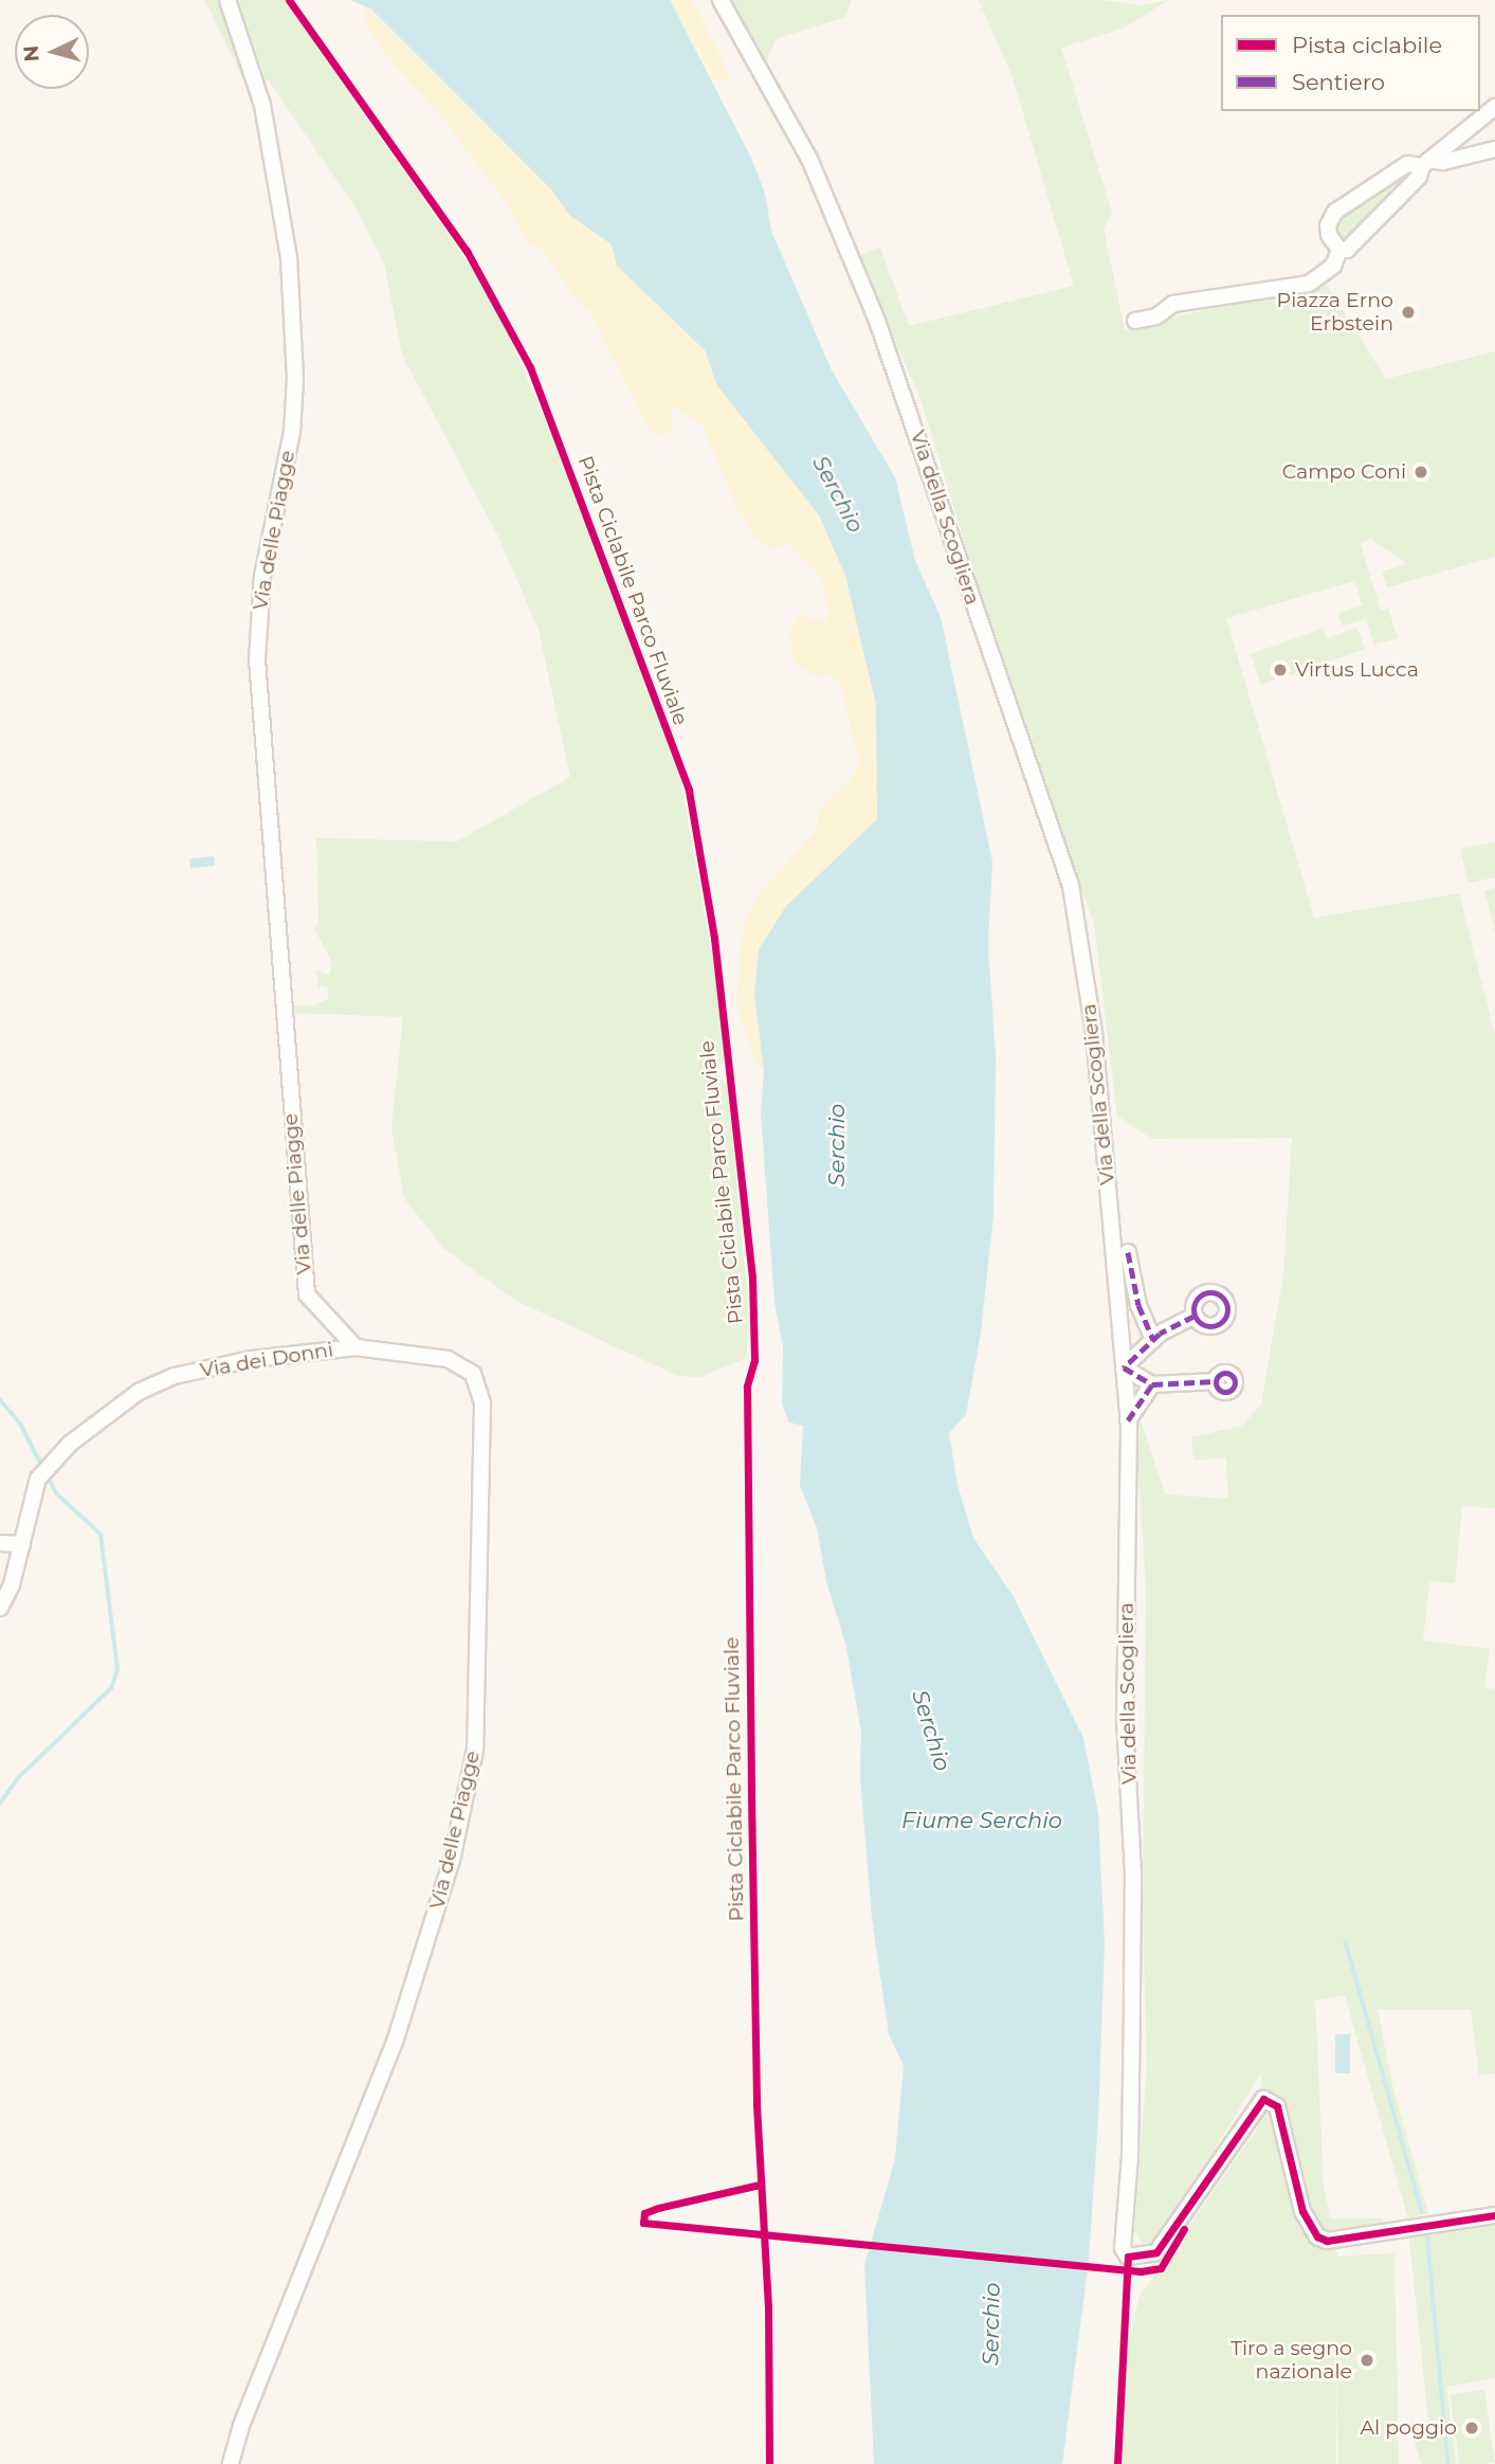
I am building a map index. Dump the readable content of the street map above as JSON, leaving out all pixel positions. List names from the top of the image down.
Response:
{
  "streets": {
    "street": ["Via della Scogliera", "Via delle Piagge", "Via dei Donni"],
    "cycle path": ["Pista Ciclabile Parco Fluviale"]
  },
  "crossings": [
    ["Via delle Piagge", "Via dei Donni"]
  ],
  "water": ["Serchio", "Fiume Serchio"],
  "places": [
    "Piazza Erno Erbstein",
    "Campo Coni",
    "Virtus Lucca",
    "Tiro a segno nazionale",
    "Al poggio"
  ],
  "legend": ["Pista ciclabile", "Sentiero"],
  "north": "left"
}
